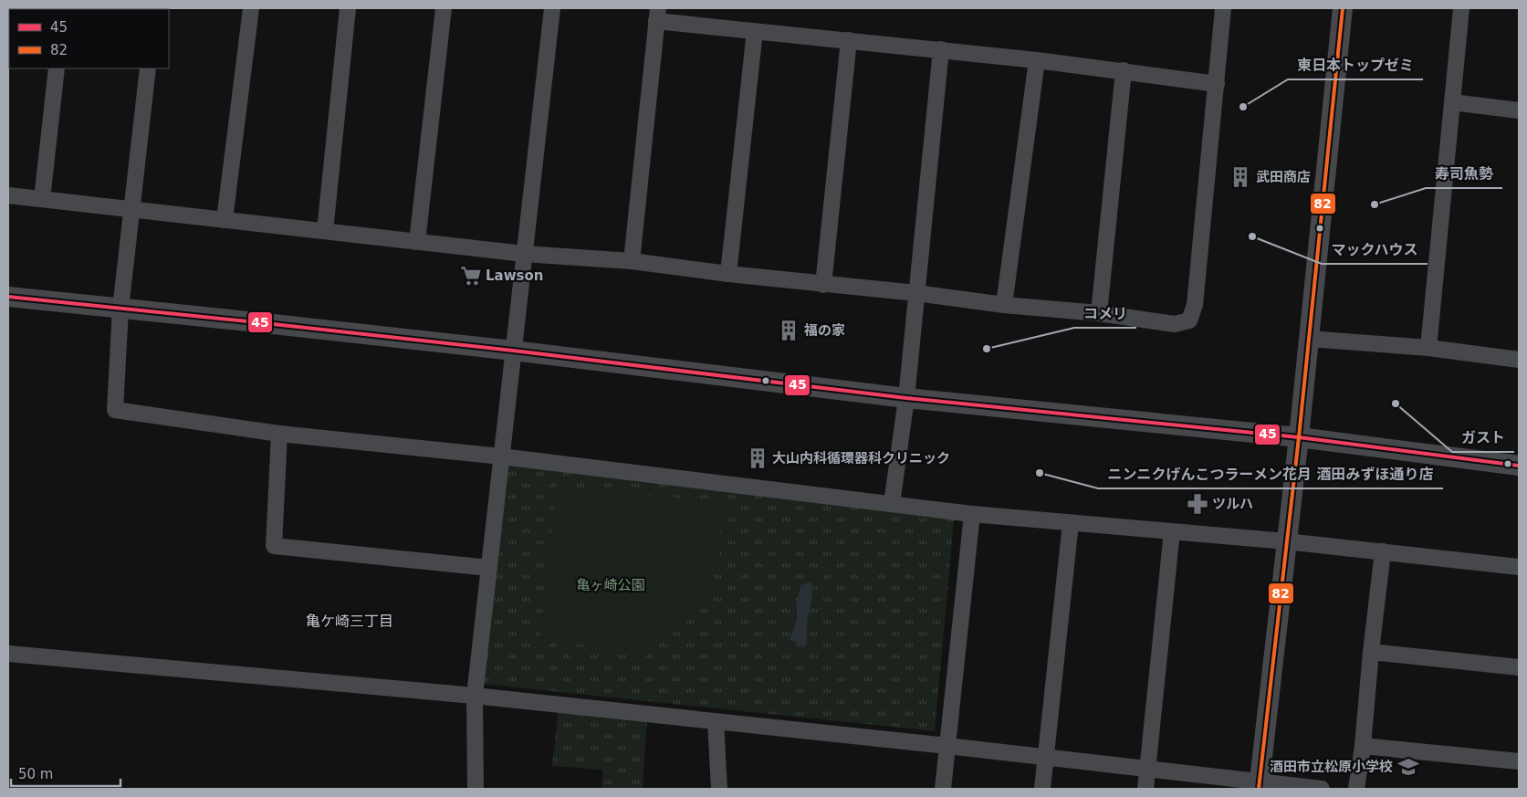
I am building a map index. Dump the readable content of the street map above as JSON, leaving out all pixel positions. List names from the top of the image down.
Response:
{
  "districts": ["亀ケ崎三丁目"],
  "parks": ["亀ヶ崎公園"],
  "places": {
    "other": [
      "東日本トップゼミ",
      "寿司魚勢",
      "マックハウス",
      "コメリ",
      "ガスト",
      "ニンニクげんこつラーメン花月 酒田みずほ通り店"
    ],
    "building": ["武田商店", "福の家", "大山内科循環器科クリニック"],
    "supermarket": ["Lawson"],
    "pharmacy": ["ツルハ"],
    "school or university": ["酒田市立松原小学校"]
  },
  "lines": ["transit line 82", "transit line 45"],
  "legend": ["45", "82"],
  "scale_bar": "50 m"
}
